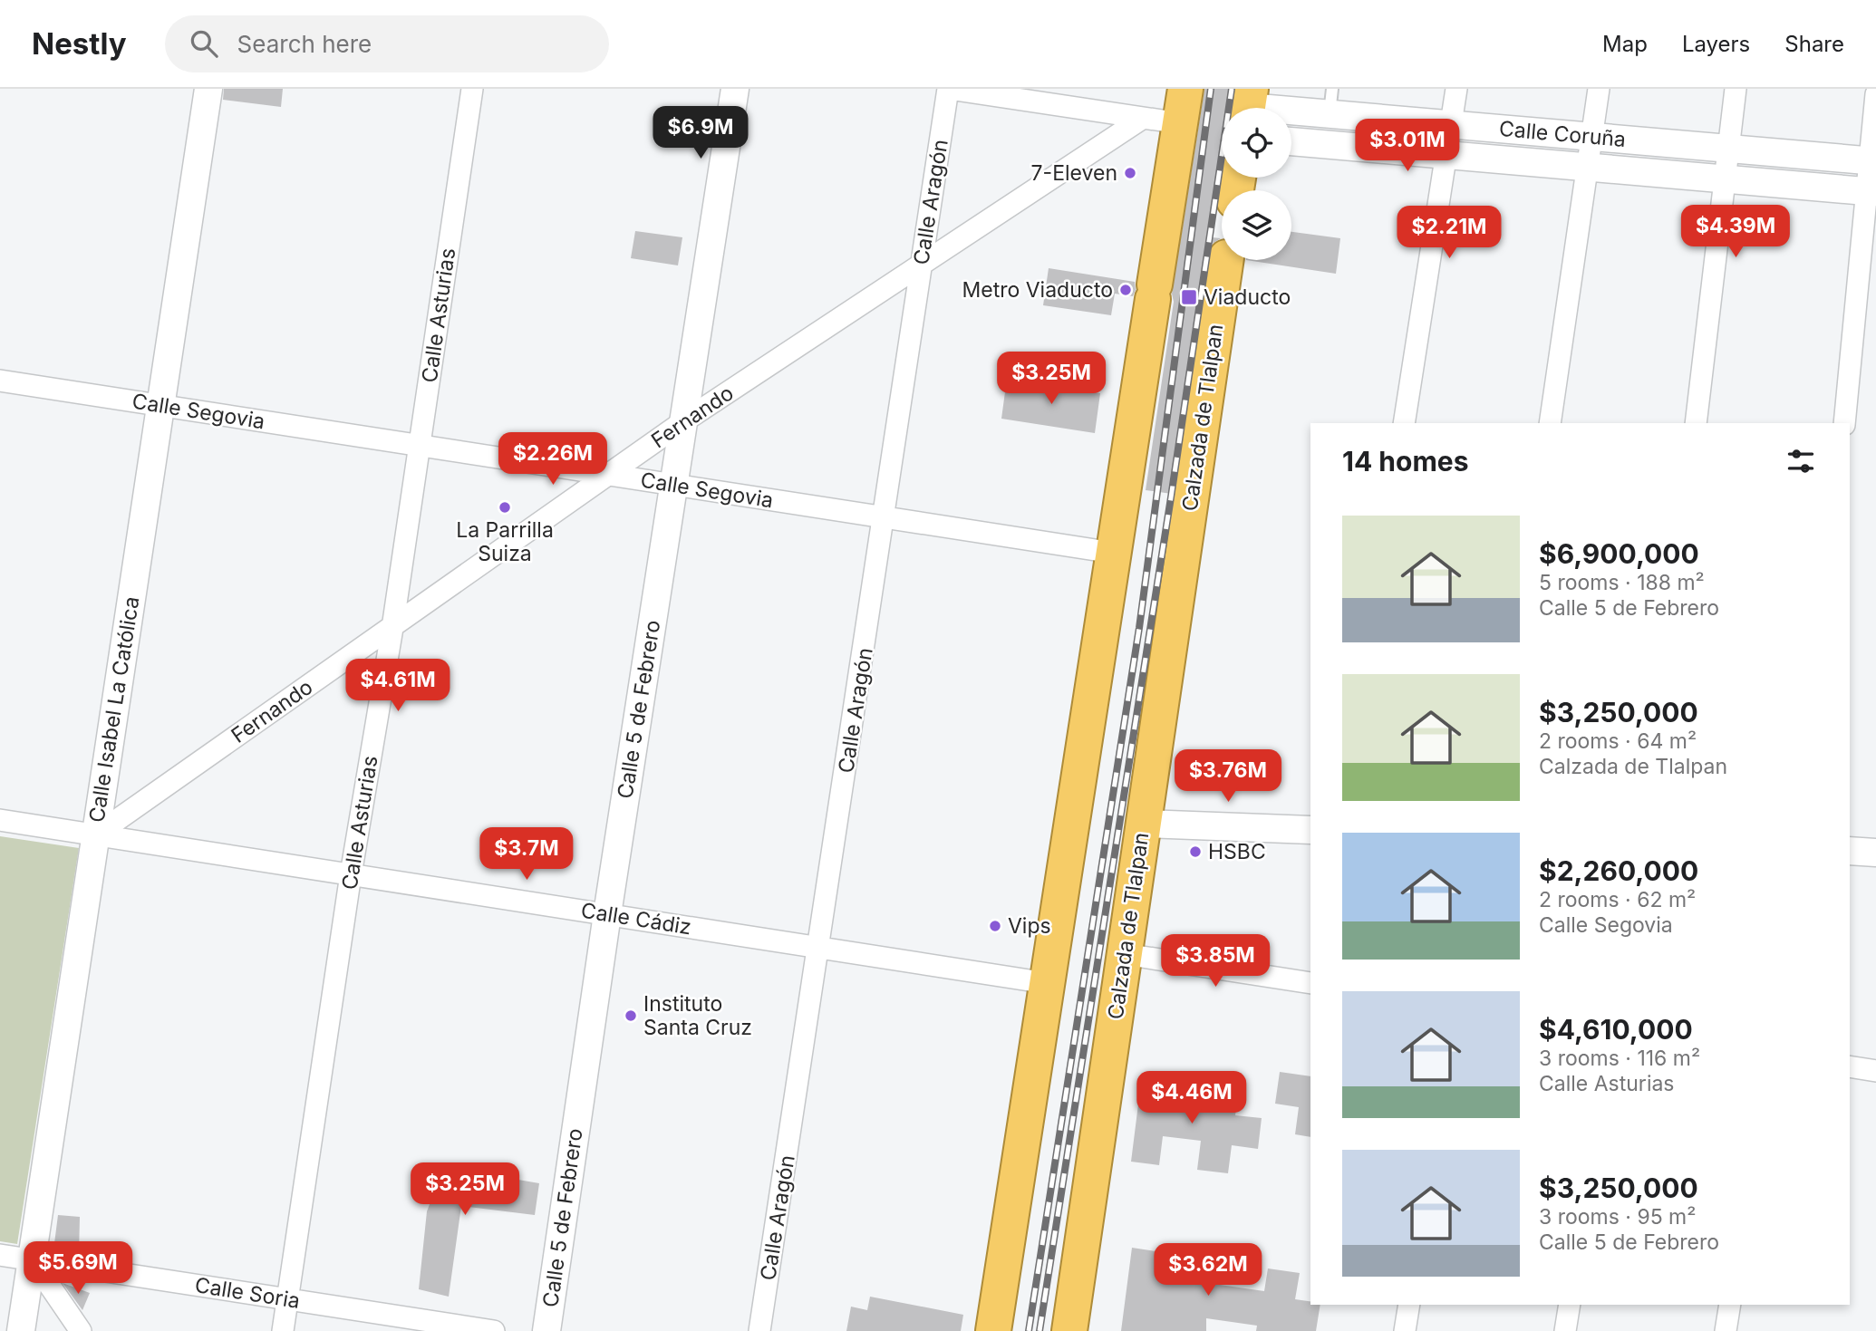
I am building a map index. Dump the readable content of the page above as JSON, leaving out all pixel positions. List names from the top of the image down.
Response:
{
  "streets": {
    "highway": ["Calzada de Tlalpan"],
    "street": [
      "Calle Coruña",
      "Calle Aragón",
      "Calle Asturias",
      "Calle Segovia",
      "Fernando",
      "Calle Isabel La Católica",
      "Calle 5 de Febrero",
      "Calle Cádiz",
      "Calle Soria"
    ]
  },
  "crossings": [
    ["Calle Aragón", "Calle Segovia"],
    ["Calle Aragón", "Fernando"],
    ["Calle Aragón", "Calle Cádiz"],
    ["Calle Asturias", "Calle Segovia"],
    ["Calle Asturias", "Fernando"],
    ["Calle Asturias", "Calle Cádiz"],
    ["Calle Asturias", "Calle Soria"],
    ["Calle Segovia", "Fernando"],
    ["Calle Segovia", "Calle Isabel La Católica"],
    ["Calle Segovia", "Calle 5 de Febrero"],
    ["Fernando", "Calle Isabel La Católica"],
    ["Fernando", "Calle 5 de Febrero"],
    ["Fernando", "Calle Cádiz"],
    ["Calle Isabel La Católica", "Calle Cádiz"],
    ["Calle Isabel La Católica", "Calle Soria"],
    ["Calle 5 de Febrero", "Calle Cádiz"]
  ],
  "places": {
    "other": [
      "7-Eleven",
      "Metro Viaducto",
      "La Parrilla Suiza",
      "HSBC",
      "Vips",
      "Instituto Santa Cruz"
    ],
    "transit": ["Viaducto"]
  },
  "page": {
    "header": "Nestly",
    "search": "Search here",
    "nav": ["Map", "Layers", "Share"],
    "price": [
      "$6.9M",
      "$3.01M",
      "$4.39M",
      "$2.21M",
      "$3.25M",
      "$2.26M",
      "$4.61M",
      "$3.76M",
      "$3.7M",
      "$3.85M",
      "$4.46M",
      "$3.25M",
      "$5.69M",
      "$3.62M"
    ],
    "heading": "14 homes",
    "list": [
      {
        "name": "$6,900,000",
        "note": "5 rooms · 188 m² · Calle 5 de Febrero"
      },
      {
        "name": "$3,250,000",
        "note": "2 rooms · 64 m² · Calzada de Tlalpan"
      },
      {
        "name": "$2,260,000",
        "note": "2 rooms · 62 m² · Calle Segovia"
      },
      {
        "name": "$4,610,000",
        "note": "3 rooms · 116 m² · Calle Asturias"
      },
      {
        "name": "$3,250,000",
        "note": "3 rooms · 95 m² · Calle 5 de Febrero"
      }
    ]
  }
}
